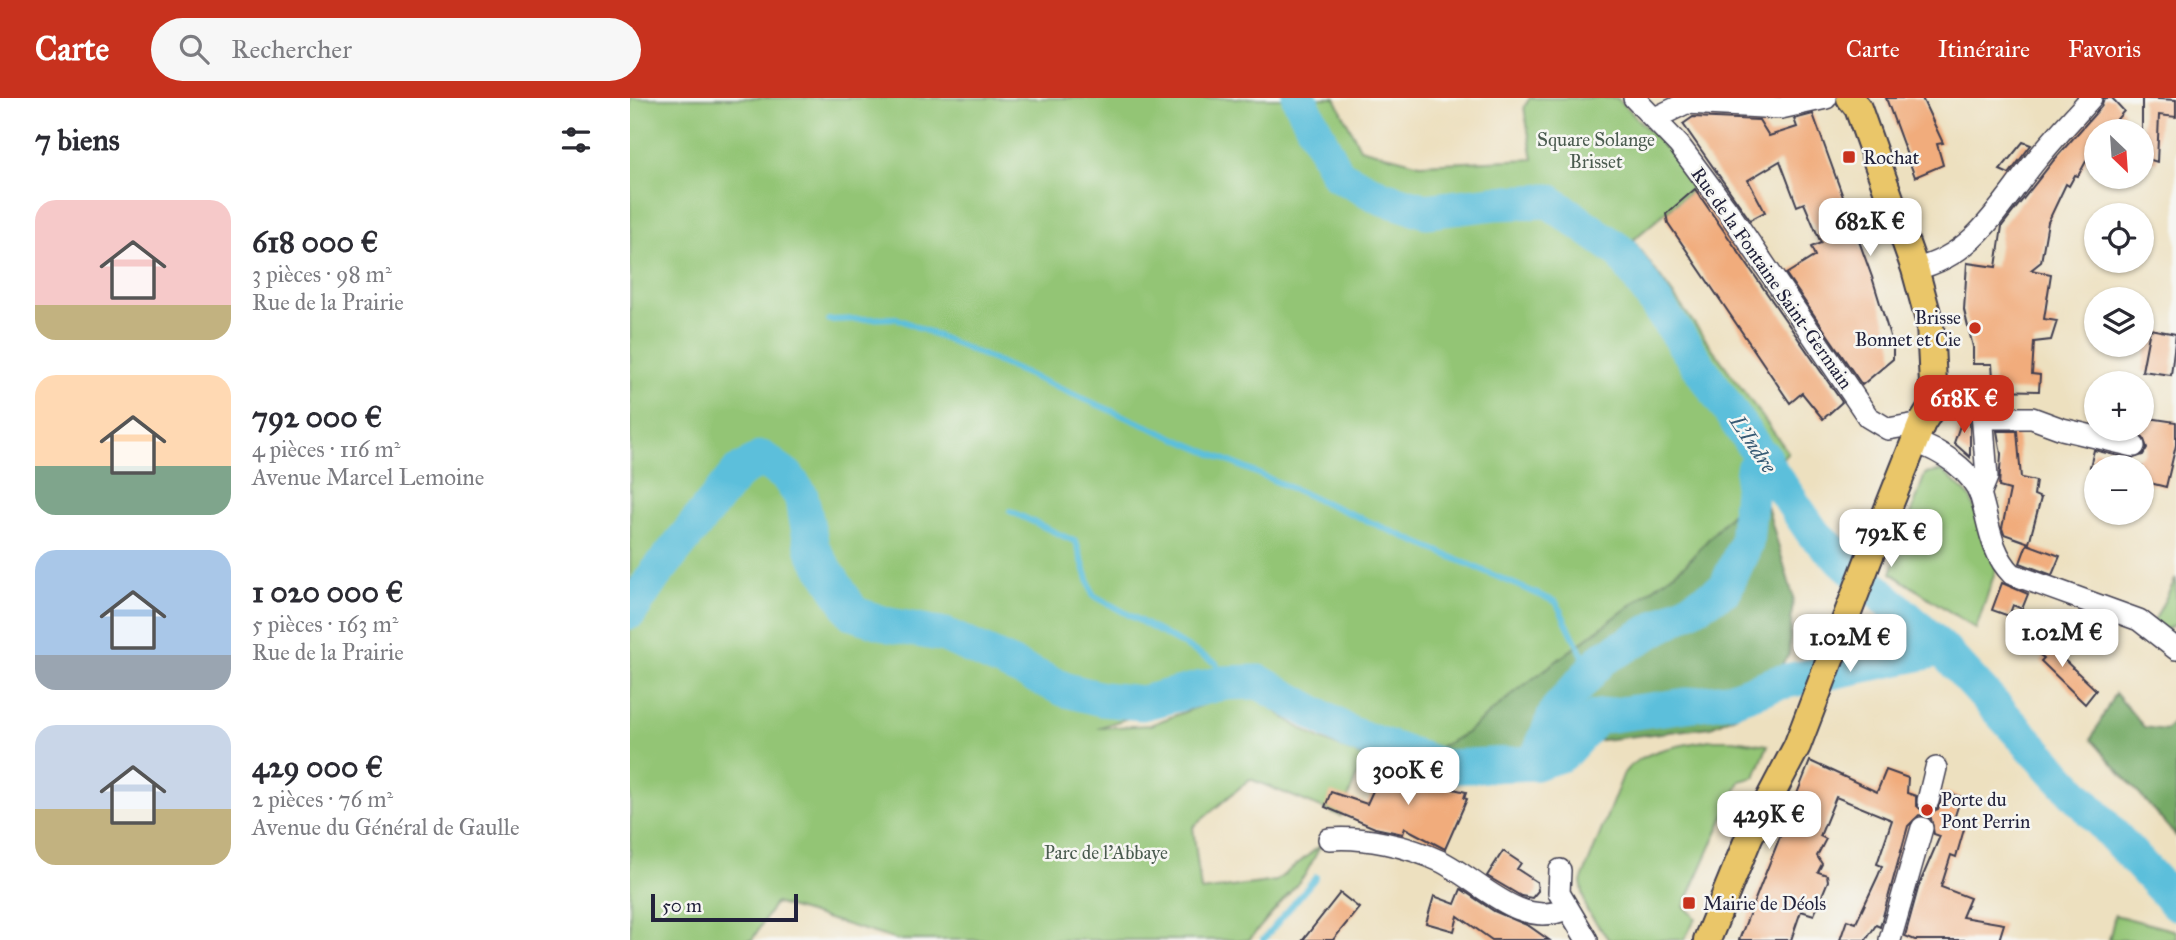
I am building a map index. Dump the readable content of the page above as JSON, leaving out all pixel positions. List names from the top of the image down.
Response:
{
  "streets": {
    "street": ["Rue de la Fontaine Saint-Germain"]
  },
  "water": ["L'Indre"],
  "parks": ["Square Solange Brisset", "Parc de l'Abbaye"],
  "places": {
    "transit": ["Rochat", "Mairie de Déols"],
    "other": ["Brisse Bonnet et Cie", "Porte du Pont Perrin"]
  },
  "scale_bar": "50 m",
  "north": "bottom right",
  "page": {
    "header": "Carte",
    "search": "Rechercher",
    "nav": ["Carte", "Itinéraire", "Favoris"],
    "heading": "7 biens",
    "map_buttons": ["+", "−"],
    "list": [
      {
        "name": "618 000 €",
        "note": "3 pièces · 98 m² · Rue de la Prairie"
      },
      {
        "name": "792 000 €",
        "note": "4 pièces · 116 m² · Avenue Marcel Lemoine"
      },
      {
        "name": "1 020 000 €",
        "note": "5 pièces · 163 m² · Rue de la Prairie"
      },
      {
        "name": "429 000 €",
        "note": "2 pièces · 76 m² · Avenue du Général de Gaulle"
      }
    ],
    "price": [
      "682K €",
      "618K €",
      "792K €",
      "1.02M €",
      "1.02M €",
      "300K €",
      "429K €"
    ],
    "scale": "50 m"
  }
}
